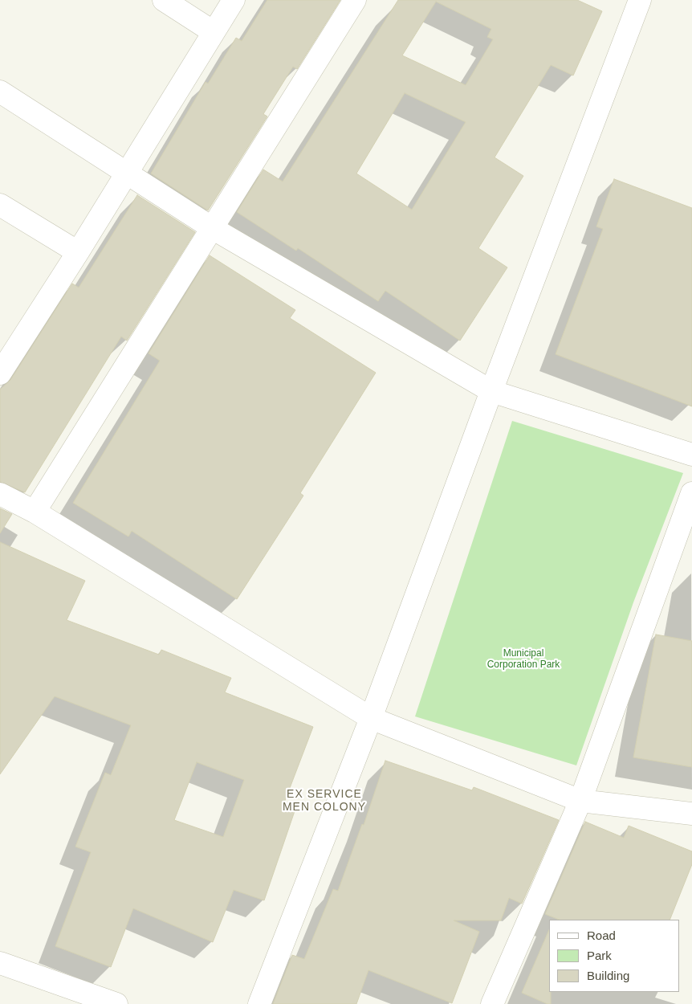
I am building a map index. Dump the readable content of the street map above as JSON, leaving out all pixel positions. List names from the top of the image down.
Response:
{
  "districts": ["EX SERVICE MEN COLONY"],
  "parks": ["Municipal Corporation Park"],
  "legend": ["Road", "Park", "Building"]
}
